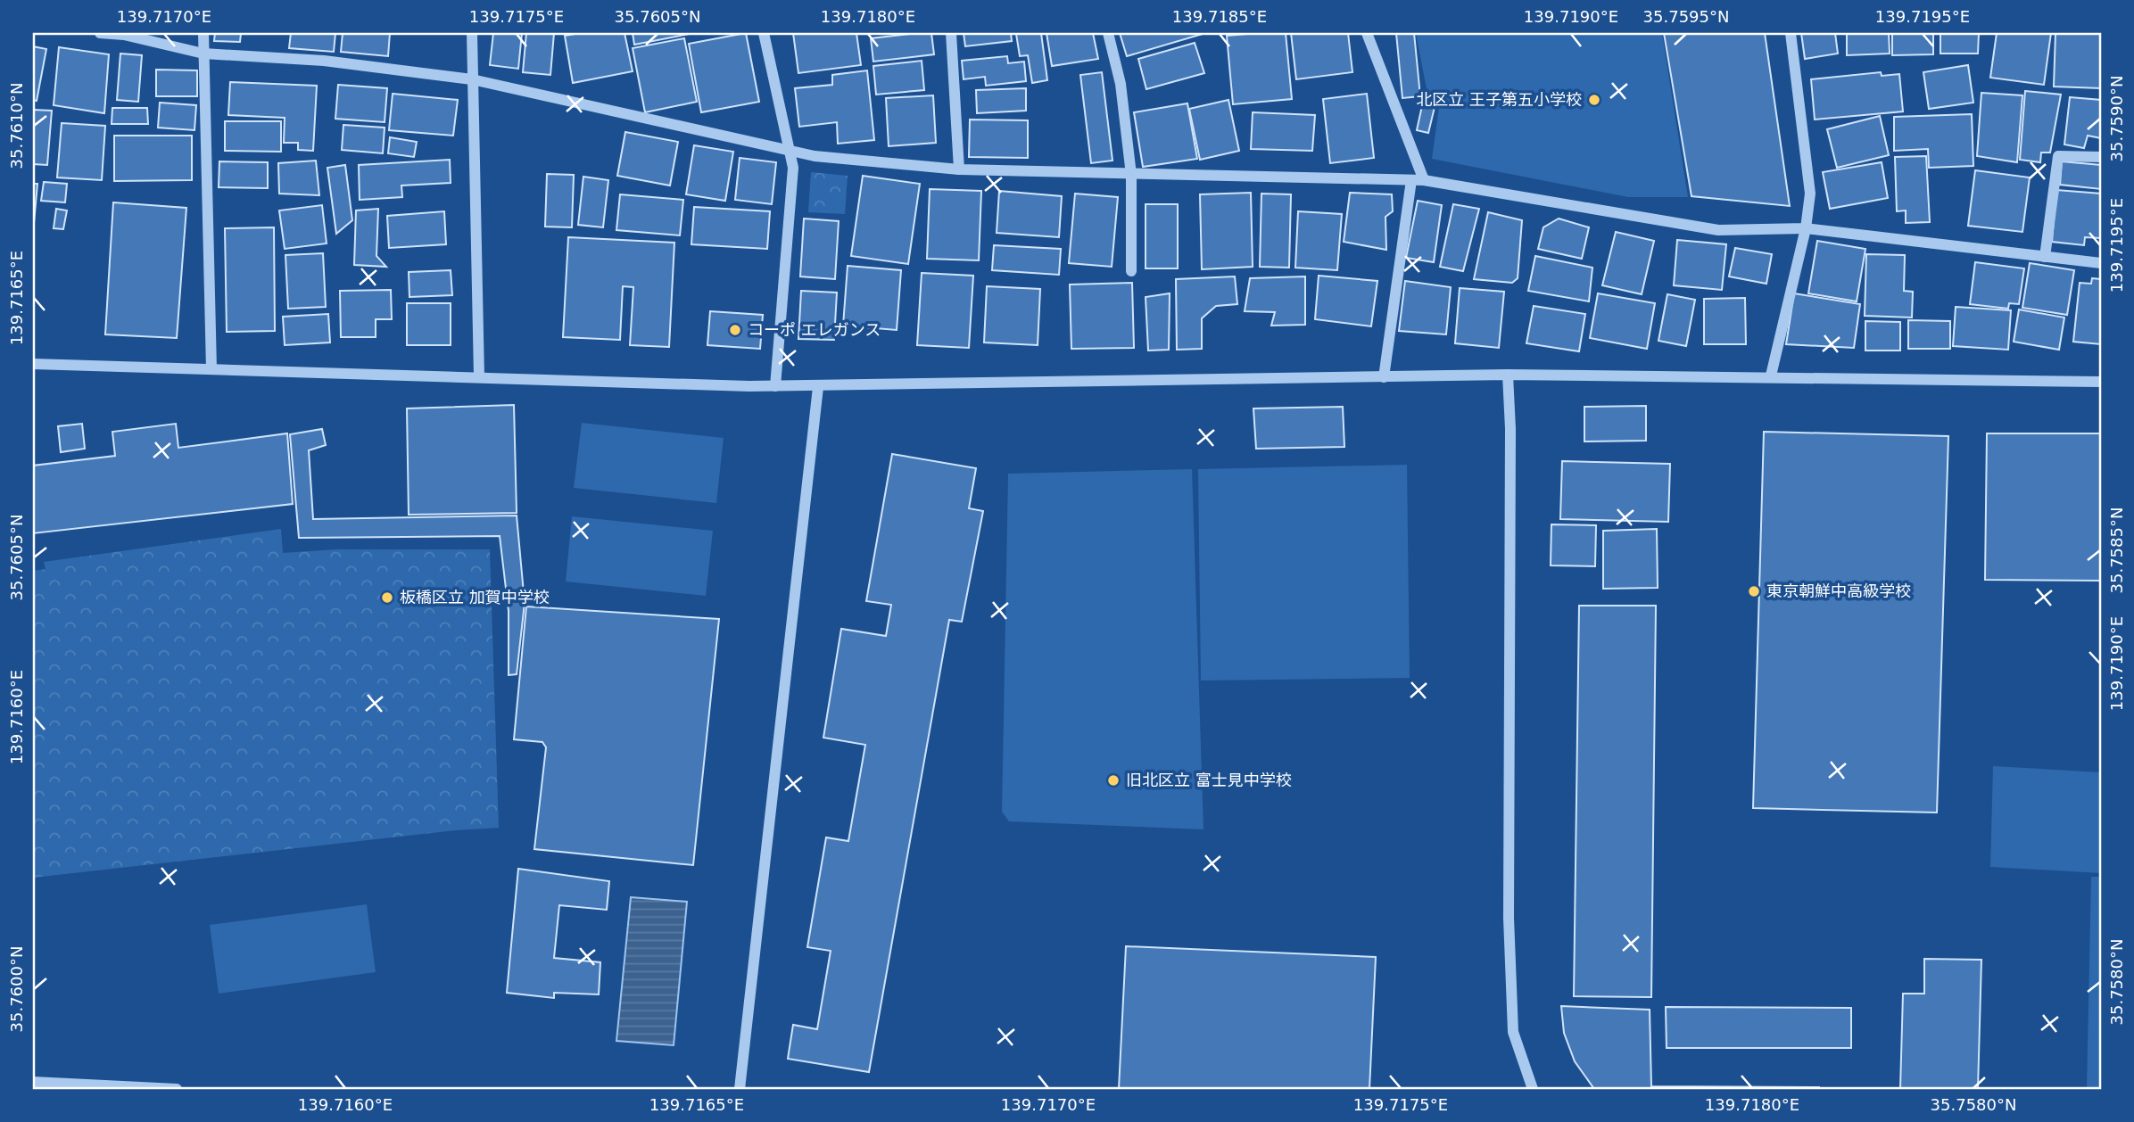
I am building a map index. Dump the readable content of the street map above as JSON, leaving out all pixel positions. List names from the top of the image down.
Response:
{
  "places": [
    "北区立 王子第五小学校",
    "コーポ エレガンス",
    "東京朝鮮中高級学校",
    "板橋区立 加賀中学校",
    "旧北区立 富士見中学校"
  ],
  "coordinates": [
    "139.7170°E",
    "139.7175°E",
    "35.7605°N",
    "139.7180°E",
    "139.7185°E",
    "139.7190°E",
    "35.7595°N",
    "139.7195°E",
    "35.7590°N",
    "35.7610°N",
    "139.7165°E",
    "35.7585°N",
    "139.7160°E",
    "35.7580°N",
    "35.7600°N"
  ]
}
